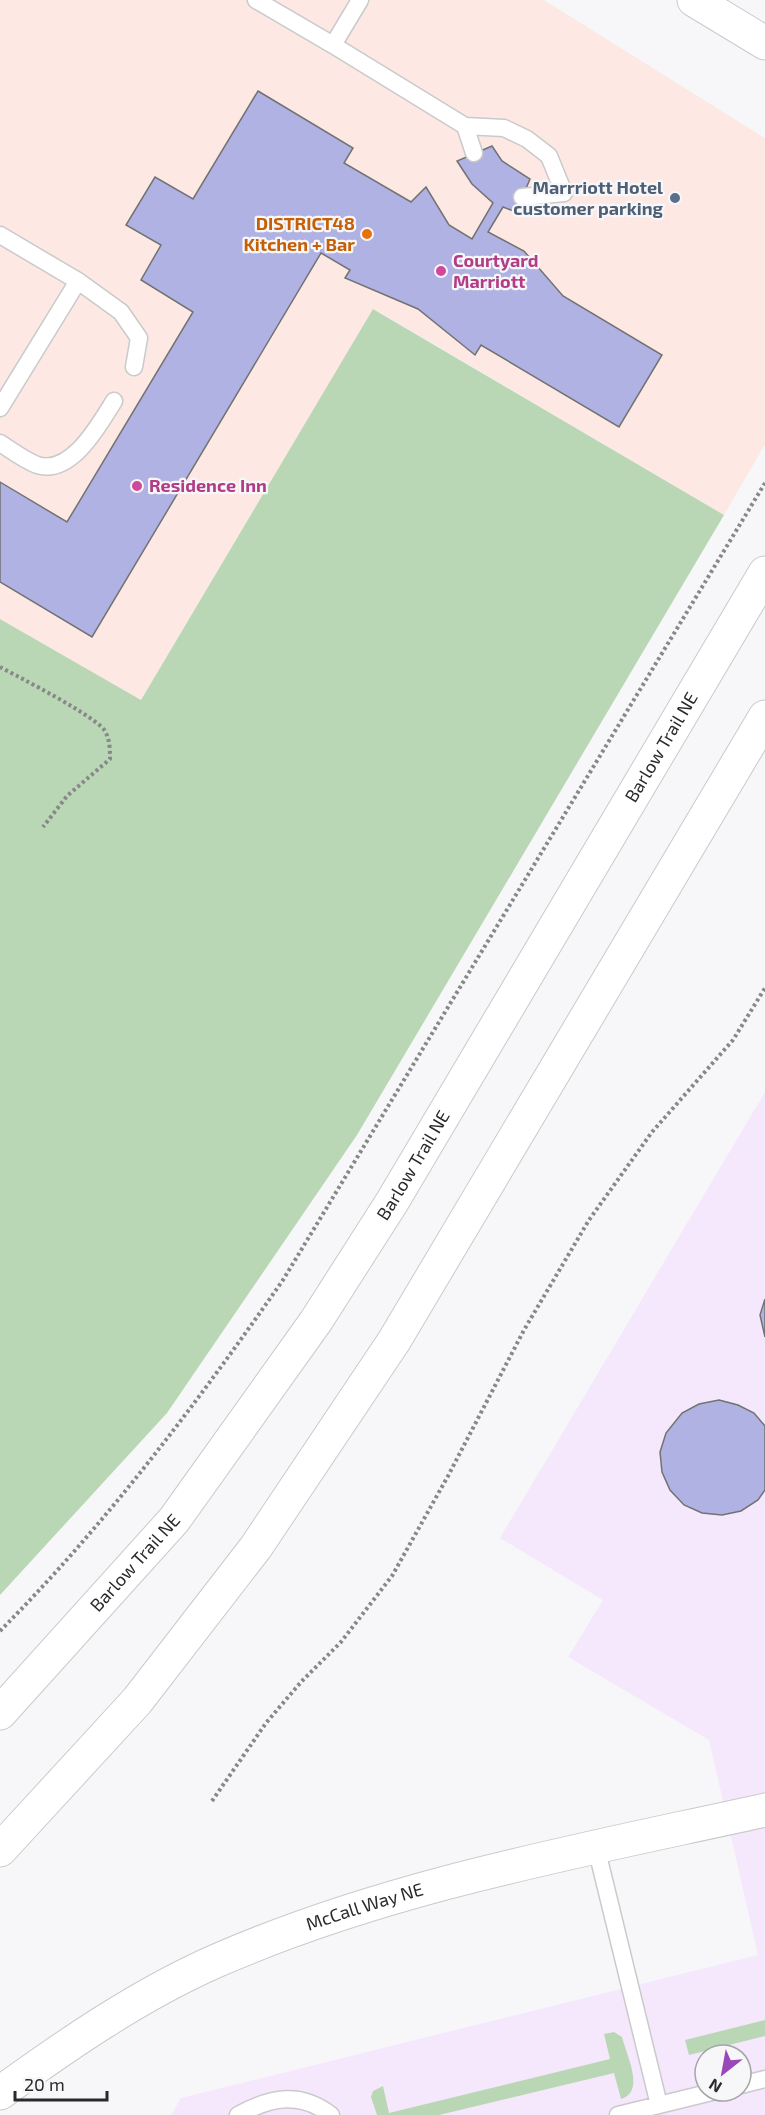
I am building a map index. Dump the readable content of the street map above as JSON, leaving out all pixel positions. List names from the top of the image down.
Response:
{
  "streets": {
    "street": ["Barlow Trail NE", "McCall Way NE"]
  },
  "places": [
    "Marrriott Hotel customer parking",
    "DISTRICT48 Kitchen + Bar",
    "Courtyard Marriott",
    "Residence Inn"
  ],
  "scale_bar": "20 m",
  "north": "bottom left"
}
